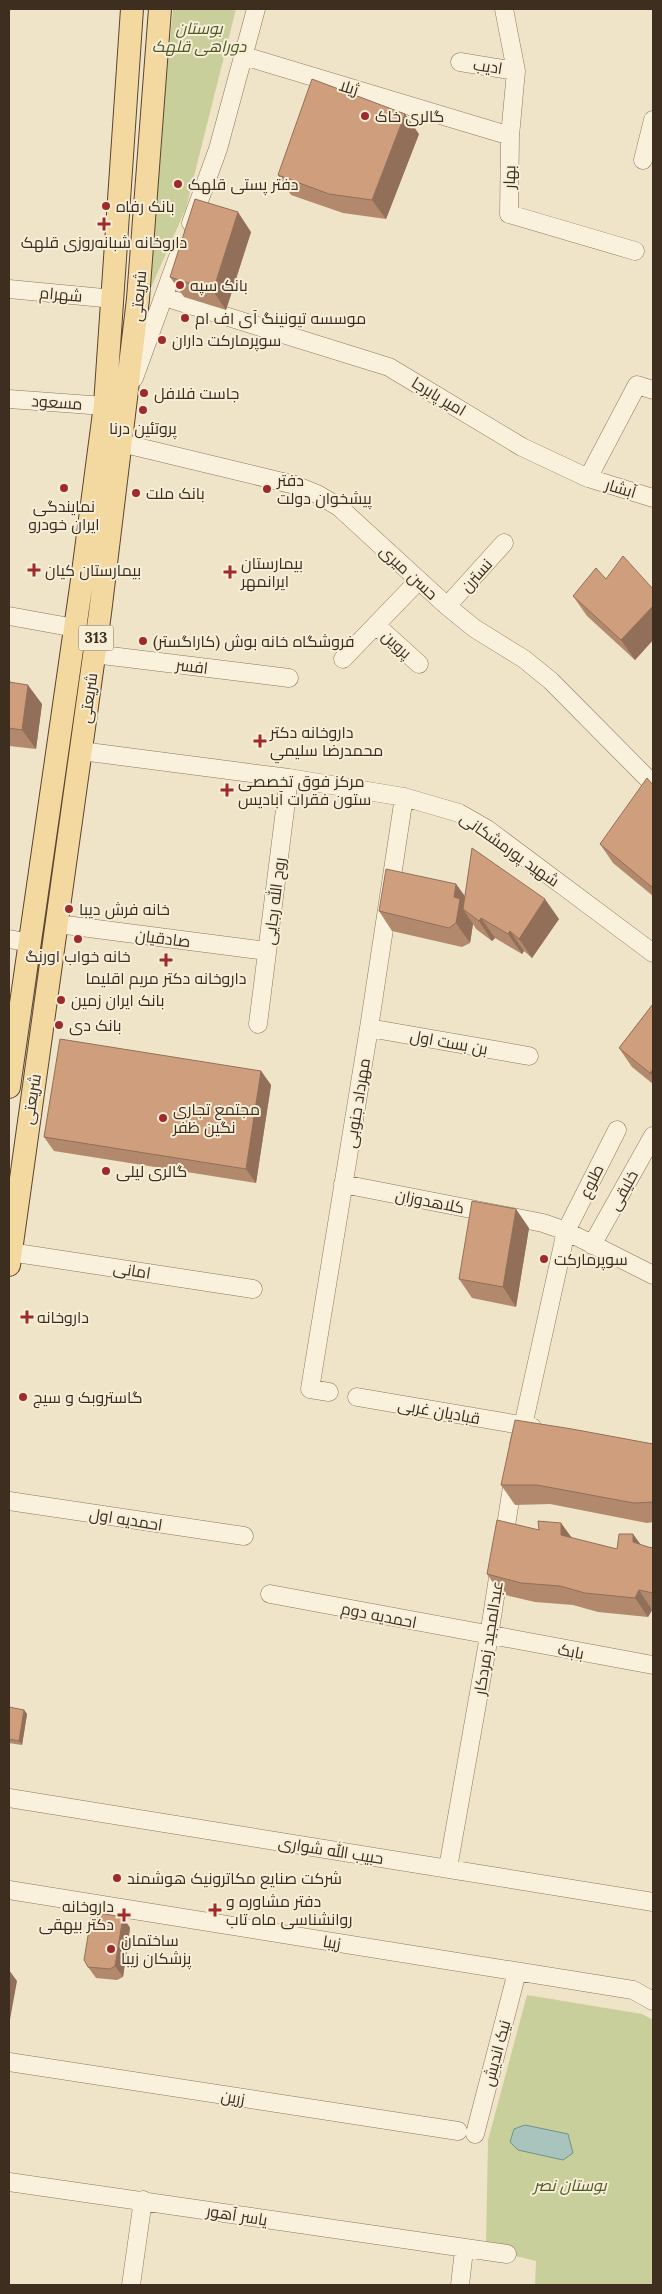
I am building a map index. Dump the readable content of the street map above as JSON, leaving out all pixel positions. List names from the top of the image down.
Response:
{
  "streets": {
    "main road": ["شریعتی", "313"],
    "street": [
      "ادیب",
      "ژیلا",
      "بهار",
      "شهرام",
      "امیر پابرجا",
      "مسعود",
      "آبشار",
      "حسن میری",
      "نسترن",
      "پروین",
      "افسر",
      "شهید پورمشکانی",
      "روح الله رجایی",
      "صادقیان",
      "بن بست اول",
      "مهرداد جنوبی",
      "طلوع",
      "خلیقی",
      "کلاهدوزان",
      "امانی",
      "قبادیان غربی",
      "احمدیه اول",
      "احمدیه دوم",
      "عبدالمجید زمردکار",
      "بابک",
      "حبیب الله شواری",
      "زیبا",
      "نیک اندیش",
      "زرین",
      "یاسر آهور"
    ]
  },
  "crossings": [
    ["ادیب", "بهار"],
    ["ژیلا", "بهار"],
    ["شهرام", "شریعتی"],
    ["شریعتی", "مسعود"],
    ["شریعتی", "حسن میری"],
    ["شریعتی", "افسر"],
    ["شریعتی", "شهید پورمشکانی"],
    ["شریعتی", "صادقیان"],
    ["شریعتی", "امانی"],
    ["امیر پابرجا", "آبشار"],
    ["حسن میری", "نسترن"],
    ["حسن میری", "پروین"],
    ["شهید پورمشکانی", "روح الله رجایی"],
    ["شهید پورمشکانی", "مهرداد جنوبی"],
    ["روح الله رجایی", "صادقیان"],
    ["بن بست اول", "مهرداد جنوبی"],
    ["مهرداد جنوبی", "کلاهدوزان"],
    ["طلوع", "کلاهدوزان"],
    ["طلوع", "عبدالمجید زمردکار"],
    ["خلیقی", "کلاهدوزان"],
    ["کلاهدوزان", "عبدالمجید زمردکار"],
    ["قبادیان غربی", "عبدالمجید زمردکار"],
    ["احمدیه دوم", "عبدالمجید زمردکار"],
    ["احمدیه دوم", "بابک"],
    ["عبدالمجید زمردکار", "بابک"],
    ["عبدالمجید زمردکار", "حبیب الله شواری"],
    ["زیبا", "نیک اندیش"],
    ["نیک اندیش", "زرین"]
  ],
  "parks": ["بوستان دوراهی قلهک", "بوستان نصر"],
  "places": {
    "other": [
      "گالری خاک",
      "دفتر پستی قلهک",
      "بانک رفاه",
      "بانک سپه",
      "موسسه تیونینگ آی اف ام",
      "سوپرمارکت داران",
      "جاست فلافل",
      "پروتئین درنا",
      "نمایندگی ایران خودرو",
      "دفتر پیشخوان دولت",
      "بانک ملت",
      "فروشگاه خانه بوش (کاراگستر)",
      "خانه فرش دیبا",
      "خانه خواب اورنگ",
      "بانک ایران زمین",
      "بانک دی",
      "مجتمع تجاری نگین ظفر",
      "گالری لیلی",
      "سوپرمارکت",
      "گاستروبک و سیج",
      "شرکت صنایع مکاترونیک هوشمند",
      "ساختمان پزشکان زیبا"
    ],
    "health": [
      "داروخانه شبانه‌روزی قلهک",
      "بیمارستان کیان",
      "بیمارستان ایرانمهر",
      "داروخانه دكتر محمدرضا سليمي",
      "مرکز فوق تخصصی ستون فقرات آبادیس",
      "داروخانه دکتر مریم اقلیما",
      "داروخانه",
      "دفتر مشاوره و روانشناسی ماه تاب",
      "داروخانه دکتر بیهقی"
    ]
  }
}
